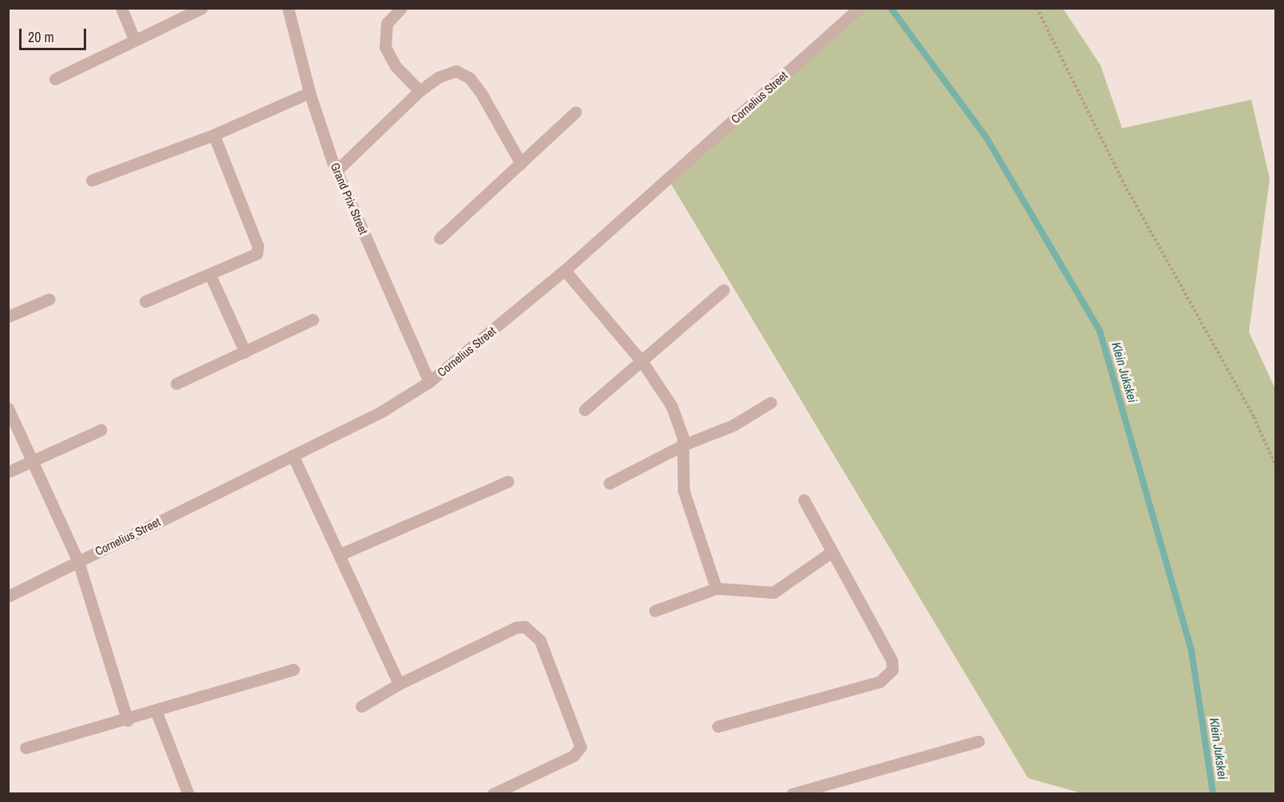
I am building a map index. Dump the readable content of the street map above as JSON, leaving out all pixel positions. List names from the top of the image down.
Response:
{
  "streets": {
    "street": ["Cornelius Street", "Grand Prix Street"]
  },
  "crossings": [
    ["Cornelius Street", "Grand Prix Street"]
  ],
  "water": ["Klein Jukskei"],
  "scale_bar": "20 m"
}
